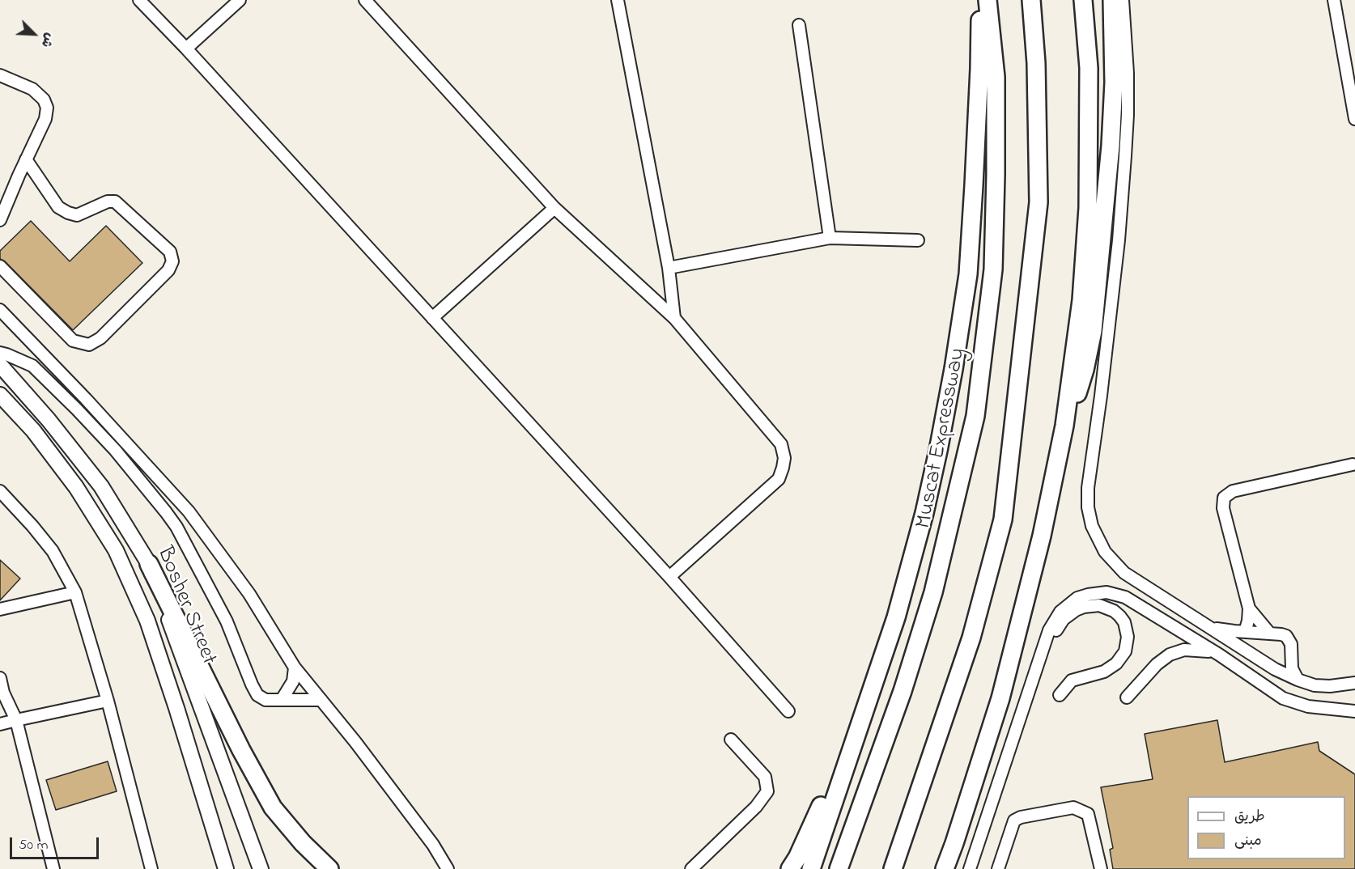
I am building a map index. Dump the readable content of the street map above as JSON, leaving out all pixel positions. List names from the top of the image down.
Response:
{
  "streets": {
    "highway": ["Muscat Expressway"],
    "main road": ["Bosher Street"]
  },
  "legend": ["طريق", "مبنى"],
  "scale_bar": "50 m",
  "north": "bottom right"
}
